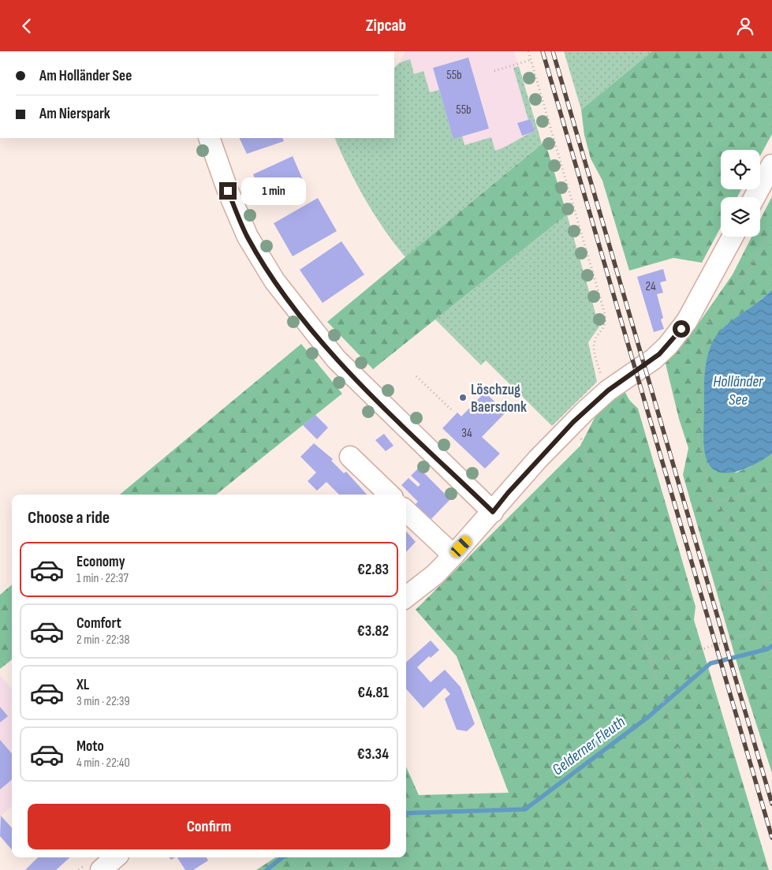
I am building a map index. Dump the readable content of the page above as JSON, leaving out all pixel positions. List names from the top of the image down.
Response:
{
  "water": ["Holländer See", "Gelderner Fleuth"],
  "places": ["Löschzug Baersdonk"],
  "house_numbers": [
    "55b",
    "55b",
    "24",
    "34"
  ],
  "page": {
    "header": "Zipcab",
    "banner": ["Am Holländer See", "Am Nierspark"],
    "bubble": "1 min",
    "heading": "Choose a ride",
    "list": [
      {
        "name": "Economy",
        "note": "1 min · 22:37",
        "value": "€2.83"
      },
      {
        "name": "Comfort",
        "note": "2 min · 22:38",
        "value": "€3.82"
      },
      {
        "name": "XL",
        "note": "3 min · 22:39",
        "value": "€4.81"
      },
      {
        "name": "Moto",
        "note": "4 min · 22:40",
        "value": "€3.34"
      }
    ],
    "buttons": "Confirm"
  }
}
